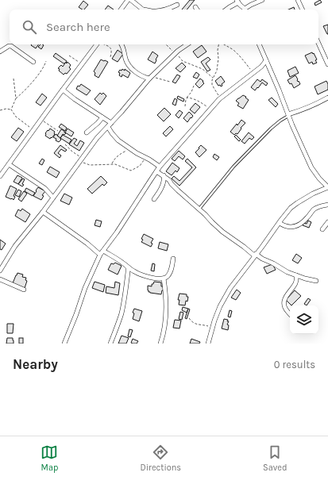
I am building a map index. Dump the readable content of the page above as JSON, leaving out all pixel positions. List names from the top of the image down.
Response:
{
  "page": {
    "search": "Search here",
    "heading": ["Nearby", "0 results"],
    "nav": ["Map", "Directions", "Saved"]
  }
}
